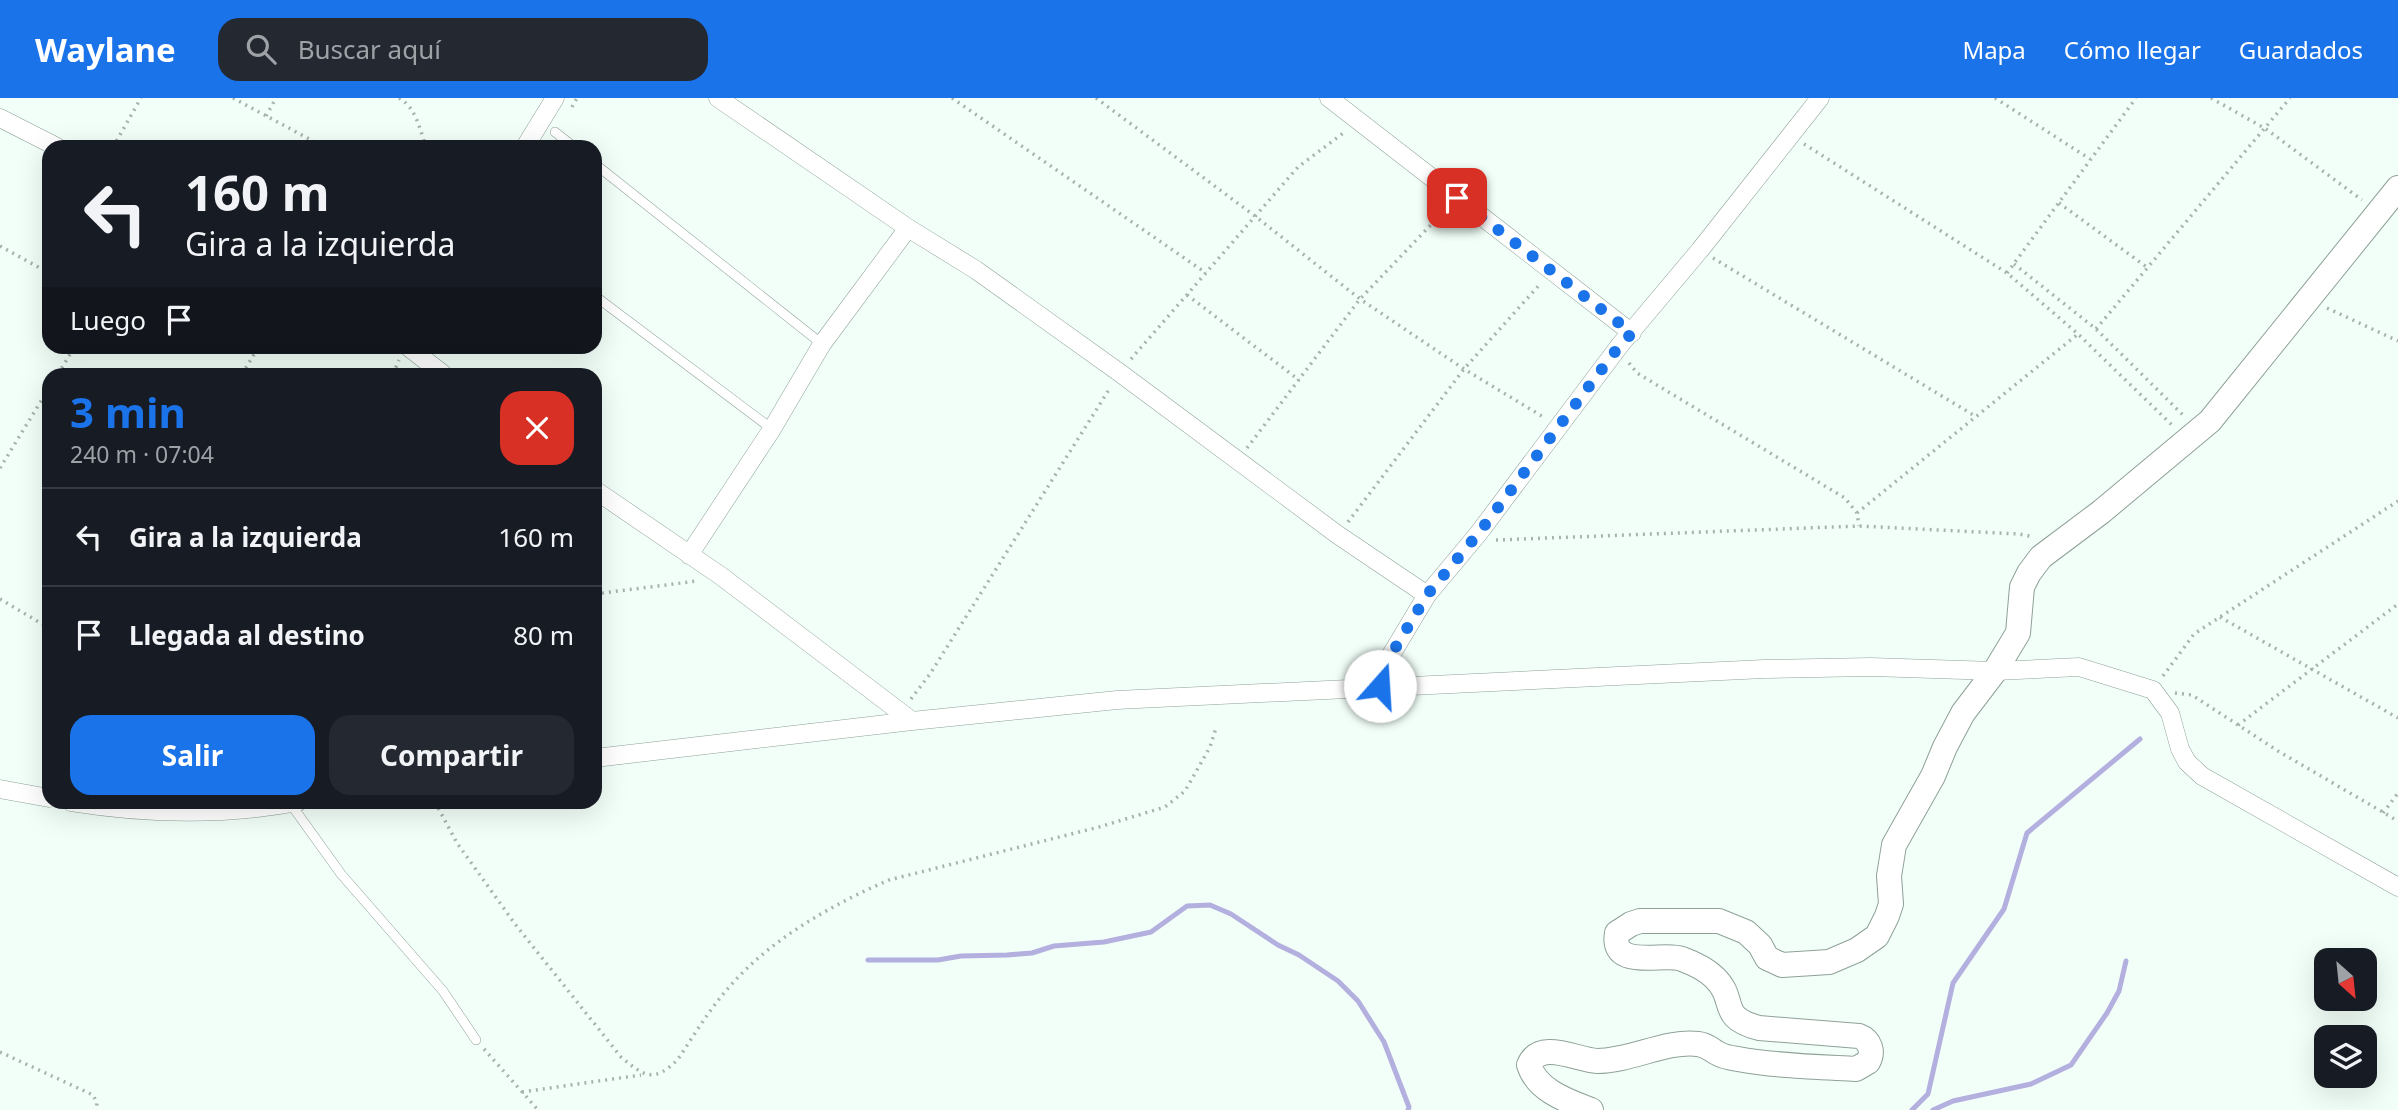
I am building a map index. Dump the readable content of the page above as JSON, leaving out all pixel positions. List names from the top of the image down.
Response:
{
  "north": "bottom right",
  "page": {
    "header": "Waylane",
    "search": "Buscar aquí",
    "nav": ["Mapa", "Cómo llegar", "Guardados"],
    "turn": ["160 m", "Gira a la izquierda"],
    "then": "Luego",
    "heading": ["3 min", "240 m · 07:04"],
    "list": [
      {
        "name": "Gira a la izquierda",
        "value": "160 m"
      },
      {
        "name": "Llegada al destino",
        "value": "80 m"
      }
    ],
    "buttons": ["Salir", "Compartir"]
  }
}
